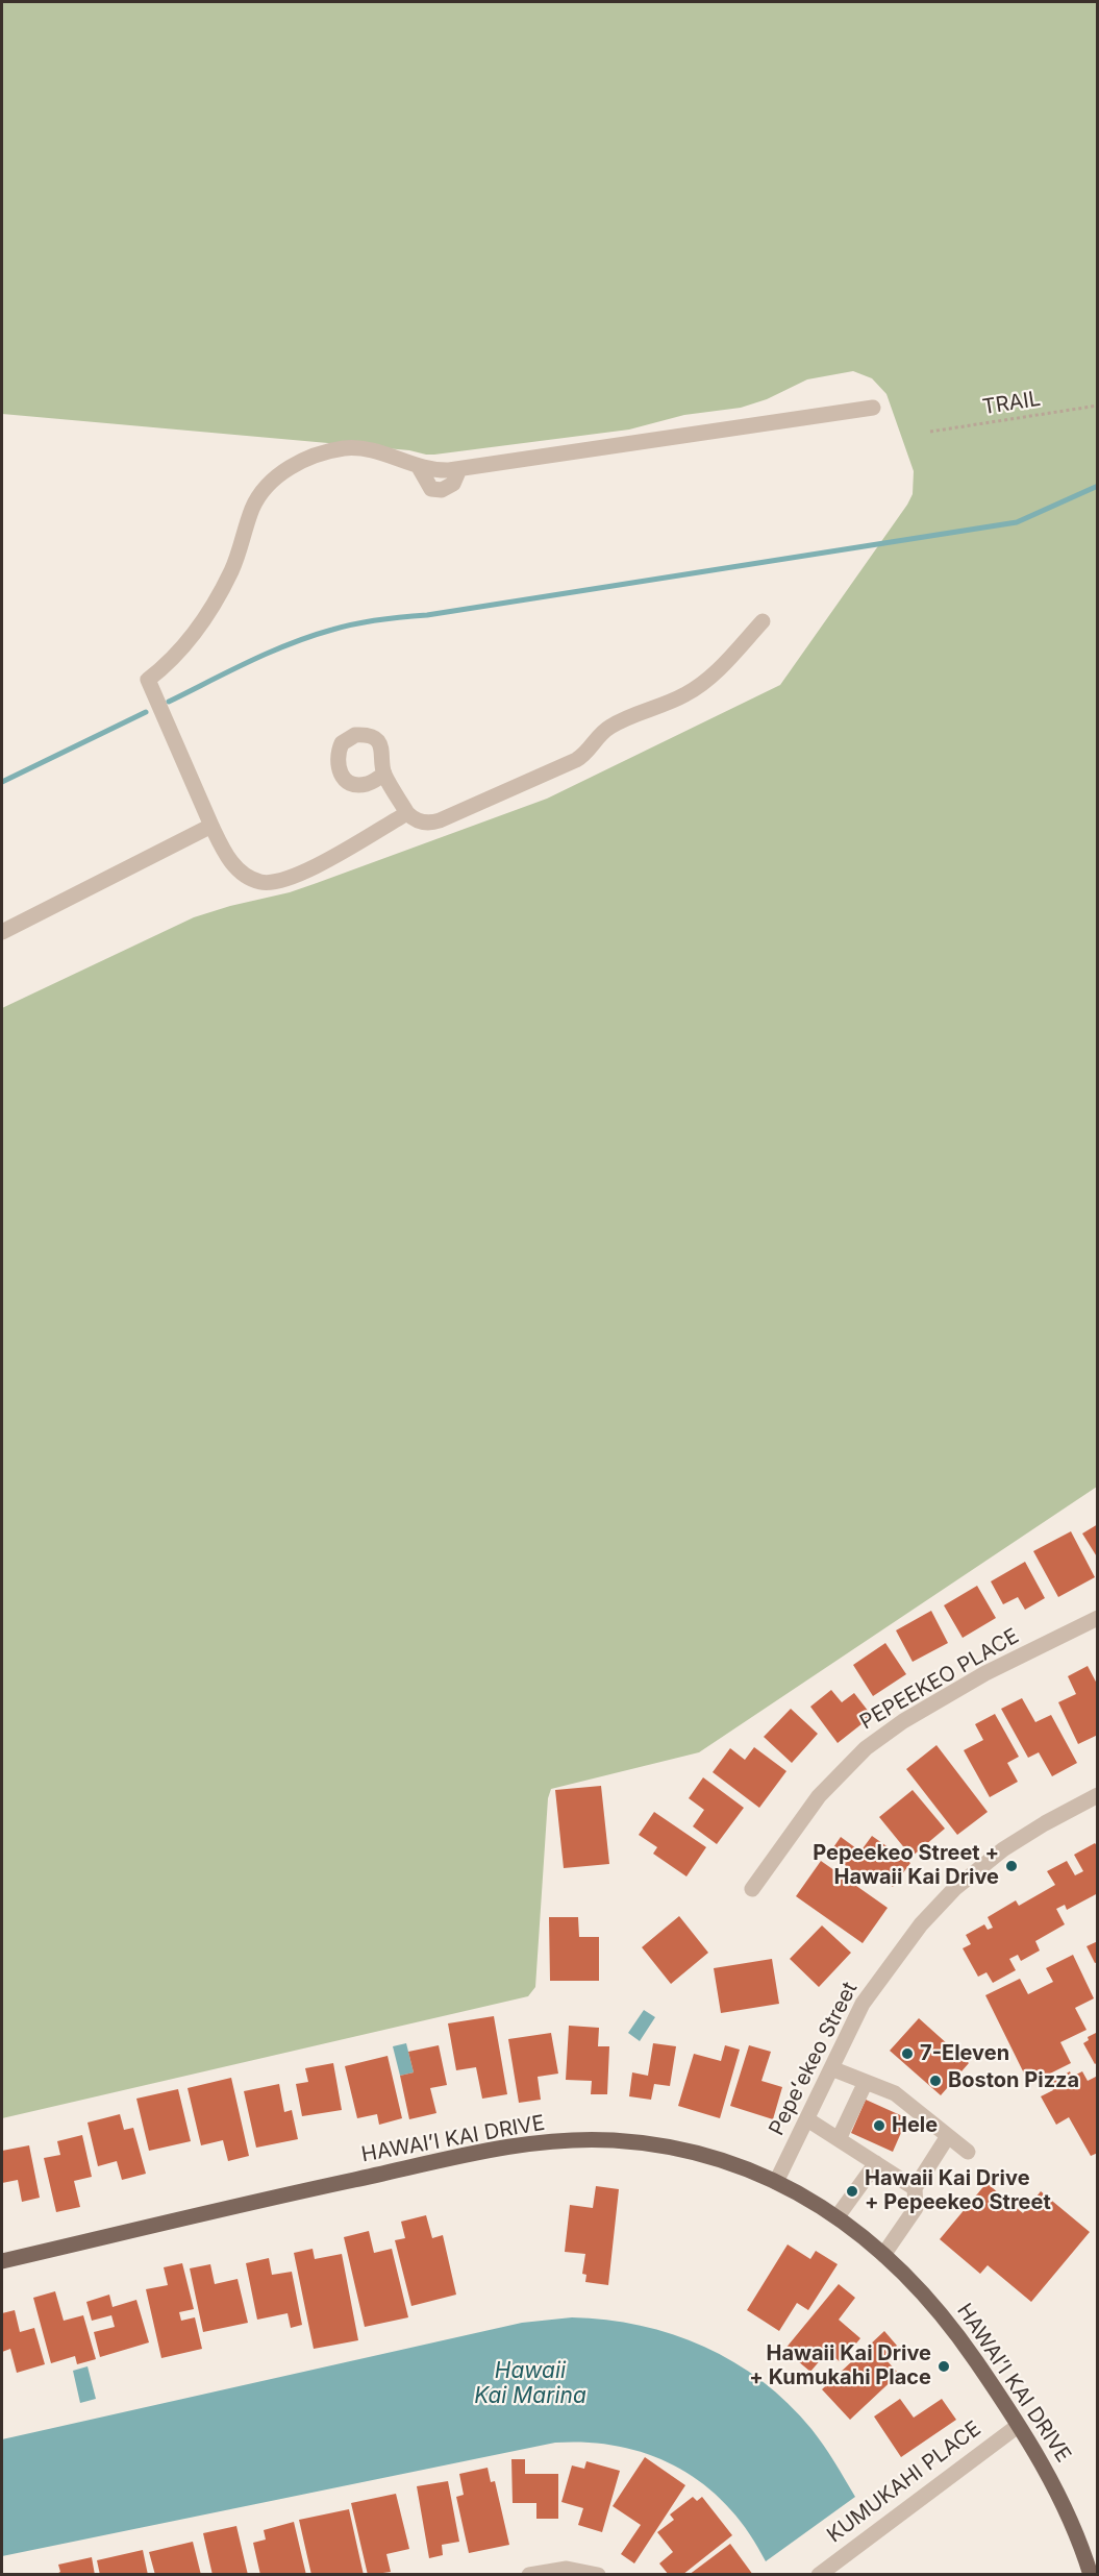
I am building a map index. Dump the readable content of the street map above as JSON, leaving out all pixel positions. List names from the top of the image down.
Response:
{
  "streets": {
    "main road": ["HAWAI’I KAI DRIVE"],
    "street": ["PEPEEKEO PLACE", "Pepeʻekeo Street", "KUMUKAHI PLACE"],
    "path": ["TRAIL"]
  },
  "crossings": [
    ["Pepeʻekeo Street", "HAWAI’I KAI DRIVE"],
    ["HAWAI’I KAI DRIVE", "KUMUKAHI PLACE"]
  ],
  "water": ["Hawaii Kai Marina"],
  "places": [
    "Pepeekeo Street + Hawaii Kai Drive",
    "7-Eleven",
    "Boston Pizza",
    "Hele",
    "Hawaii Kai Drive + Pepeekeo Street",
    "Hawaii Kai Drive + Kumukahi Place"
  ]
}
